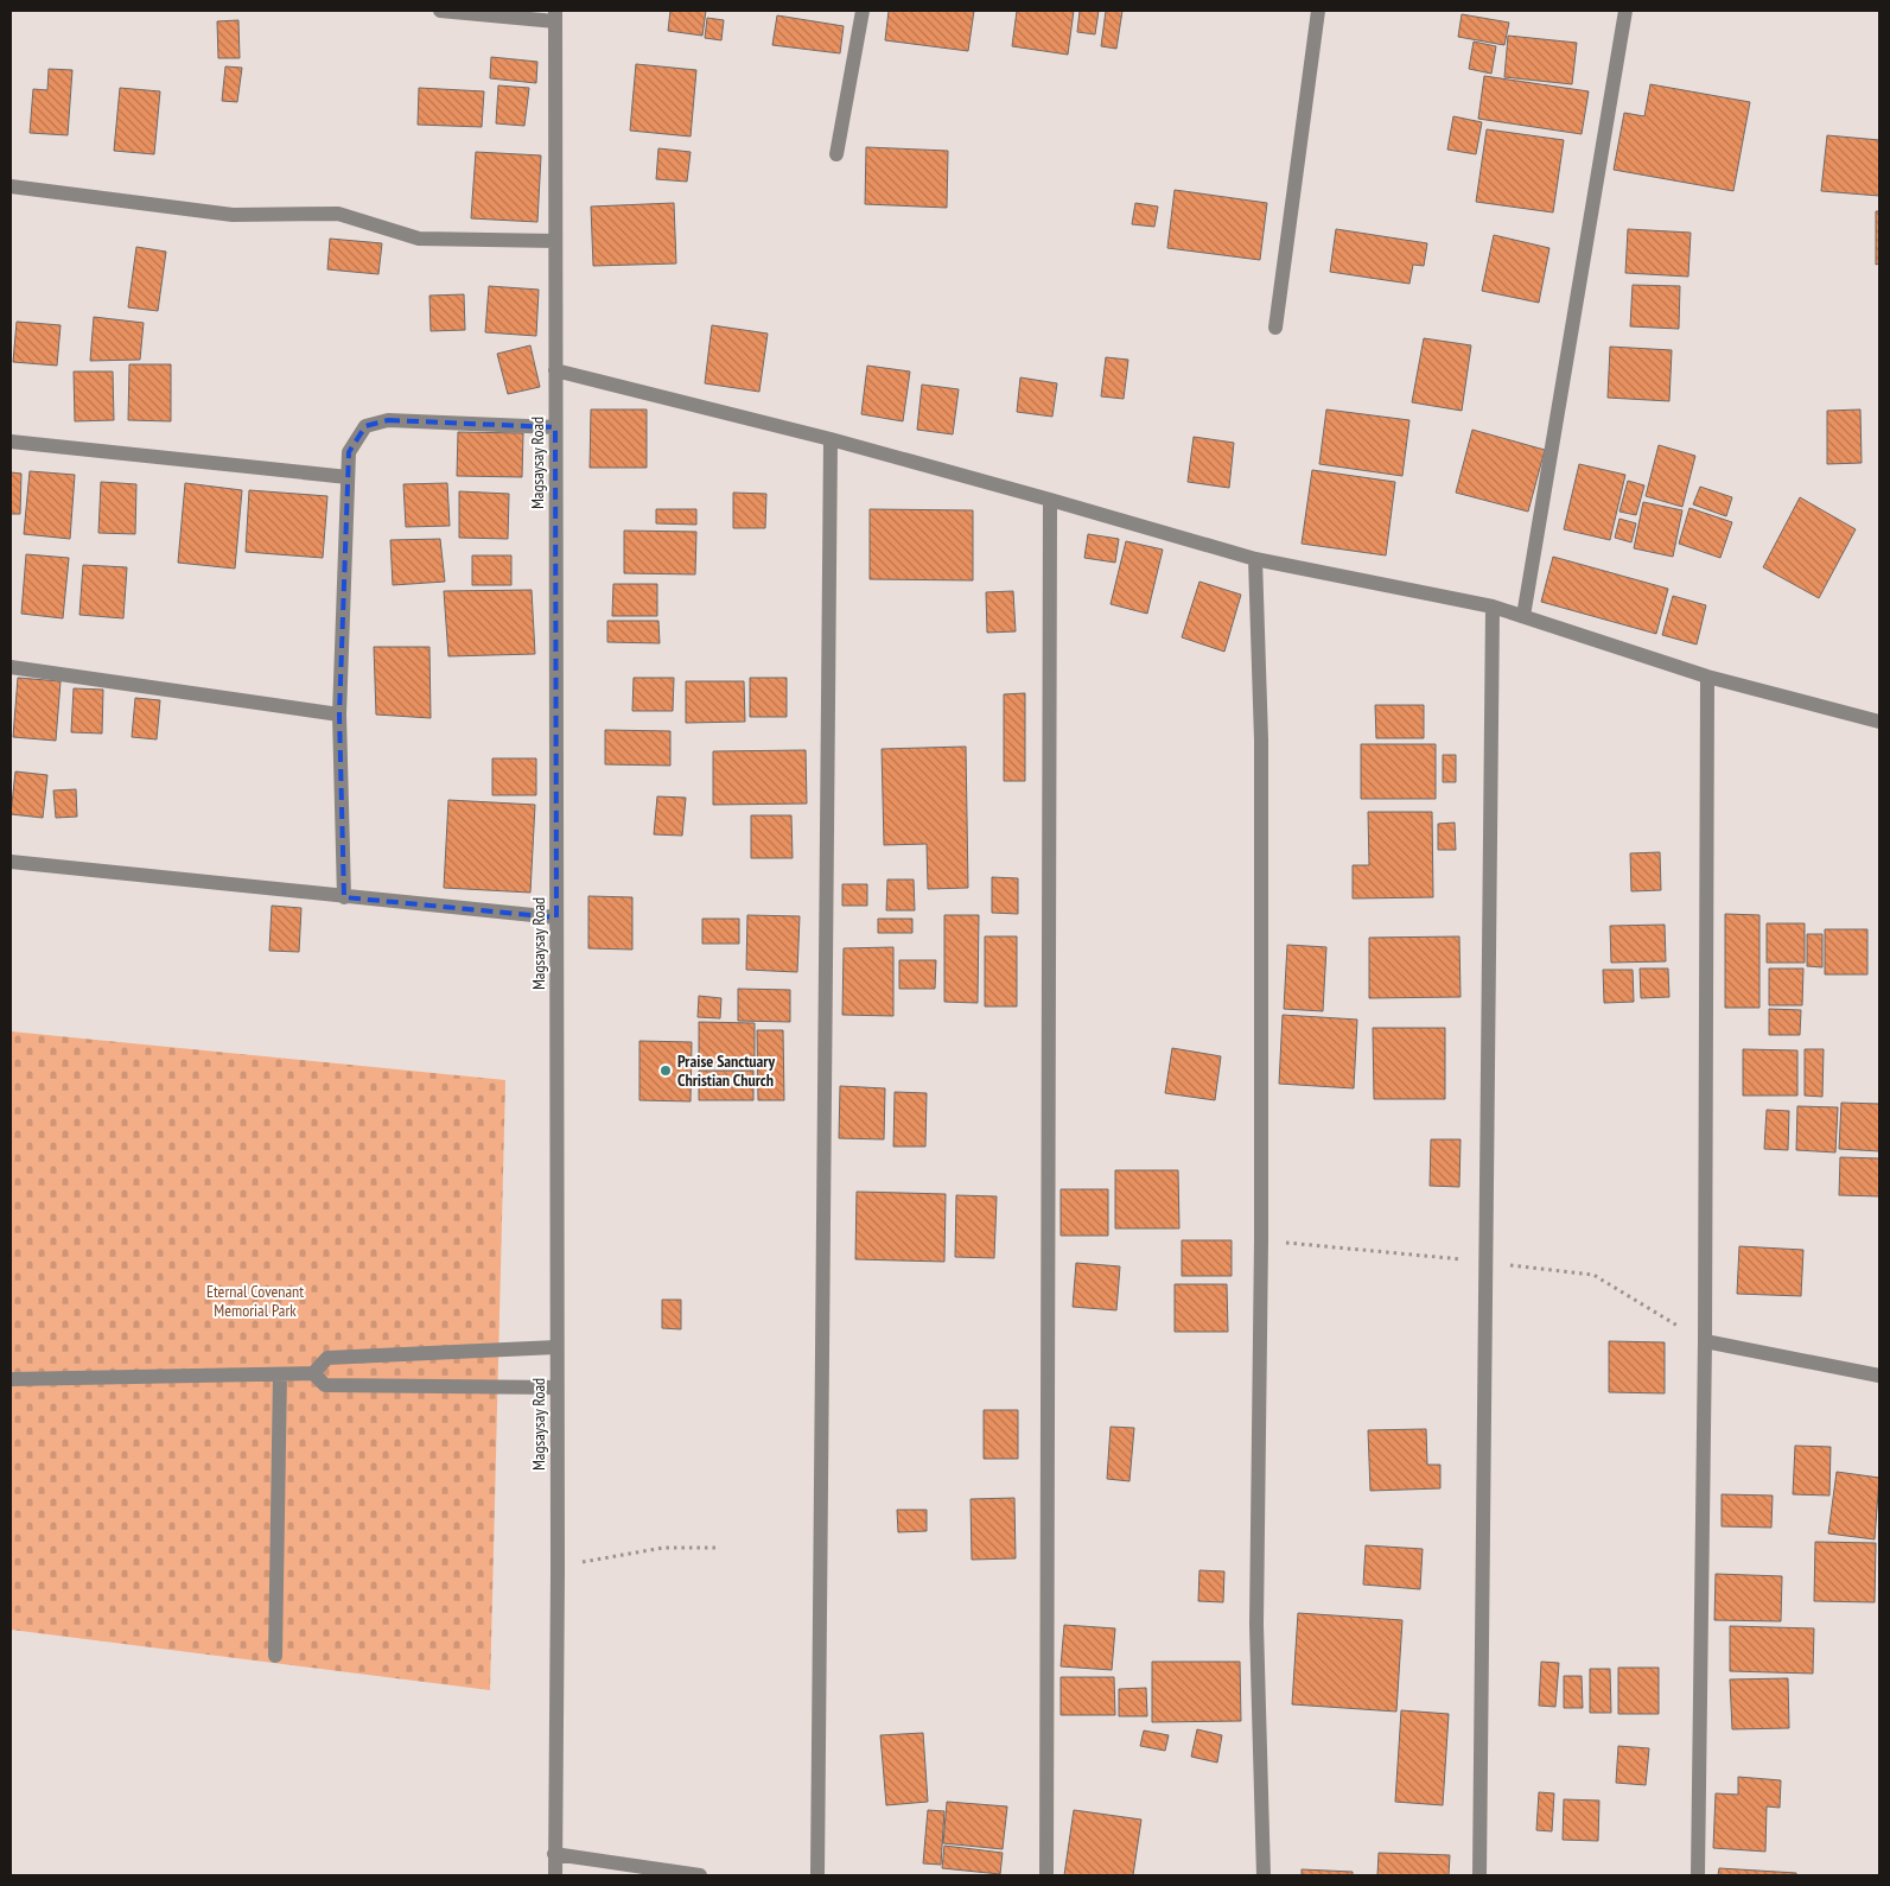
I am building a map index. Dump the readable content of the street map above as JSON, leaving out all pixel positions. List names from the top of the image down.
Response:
{
  "streets": {
    "street": ["Magsaysay Road"]
  },
  "parks": ["Eternal Covenant Memorial Park"],
  "places": ["Praise Sanctuary Christian Church"]
}
